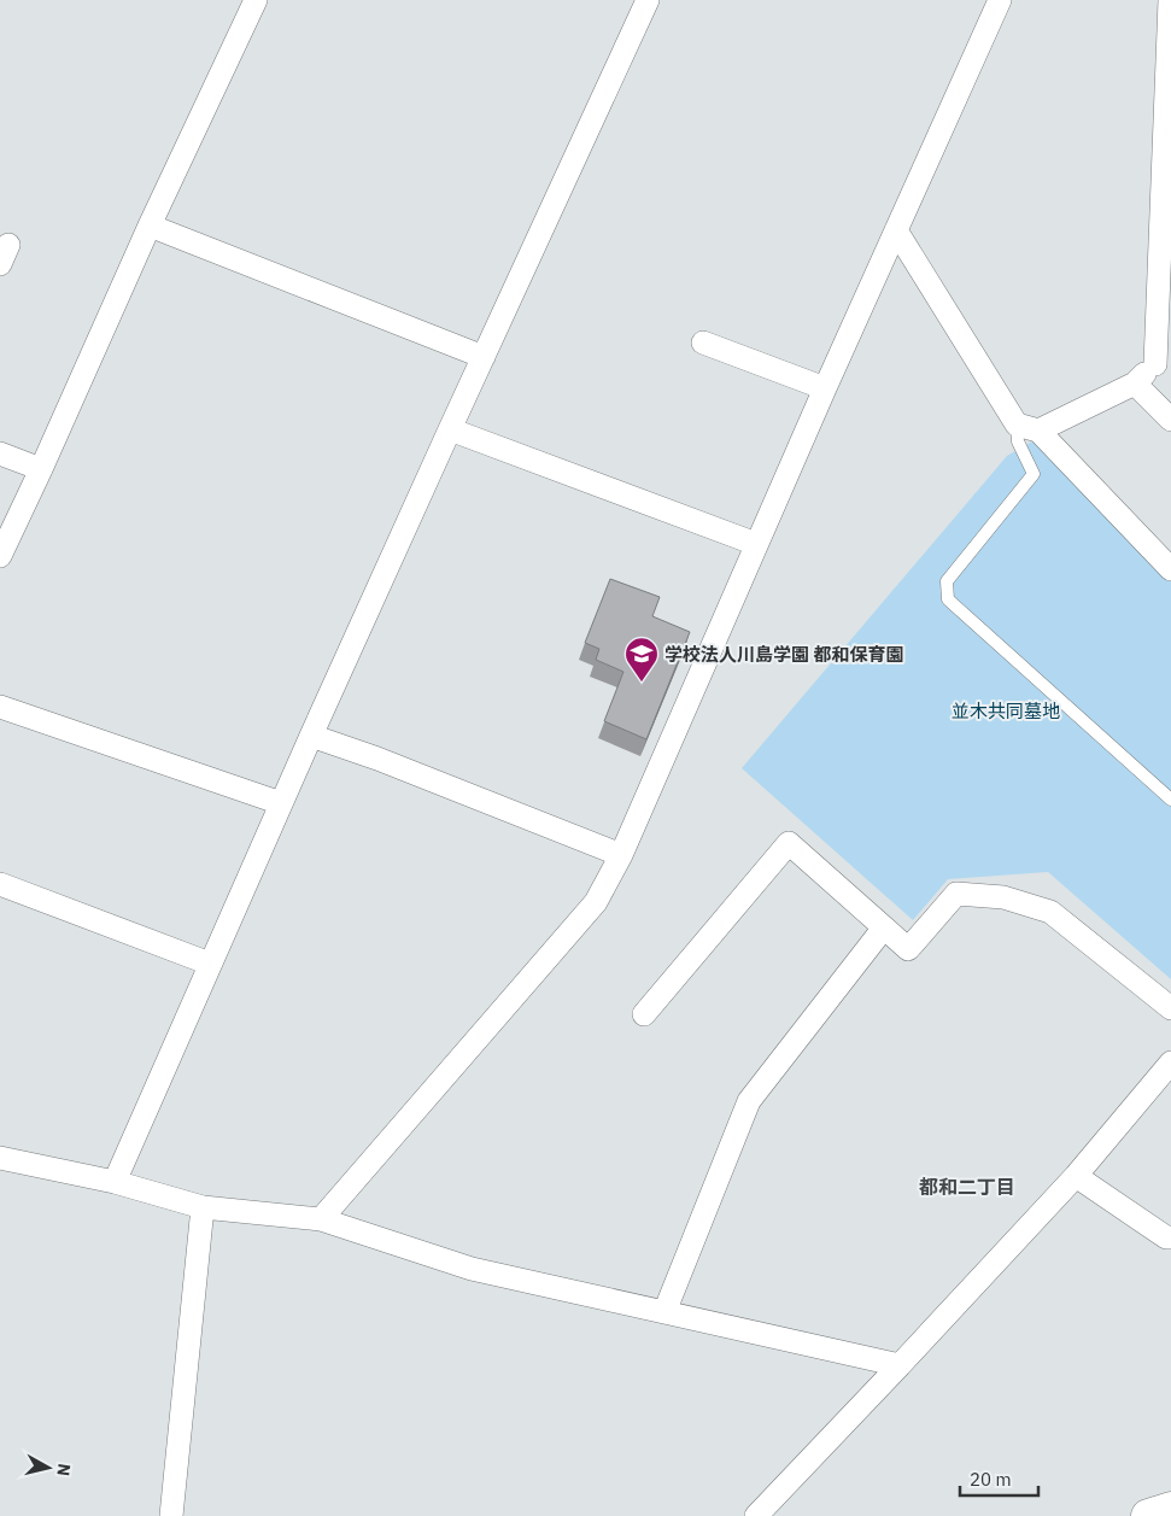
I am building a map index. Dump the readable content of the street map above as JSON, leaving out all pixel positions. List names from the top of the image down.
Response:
{
  "districts": ["都和二丁目"],
  "parks": ["並木共同墓地"],
  "places": {
    "school or university": ["学校法人川島学園 都和保育園"]
  },
  "scale_bar": "20 m",
  "north": "right"
}
